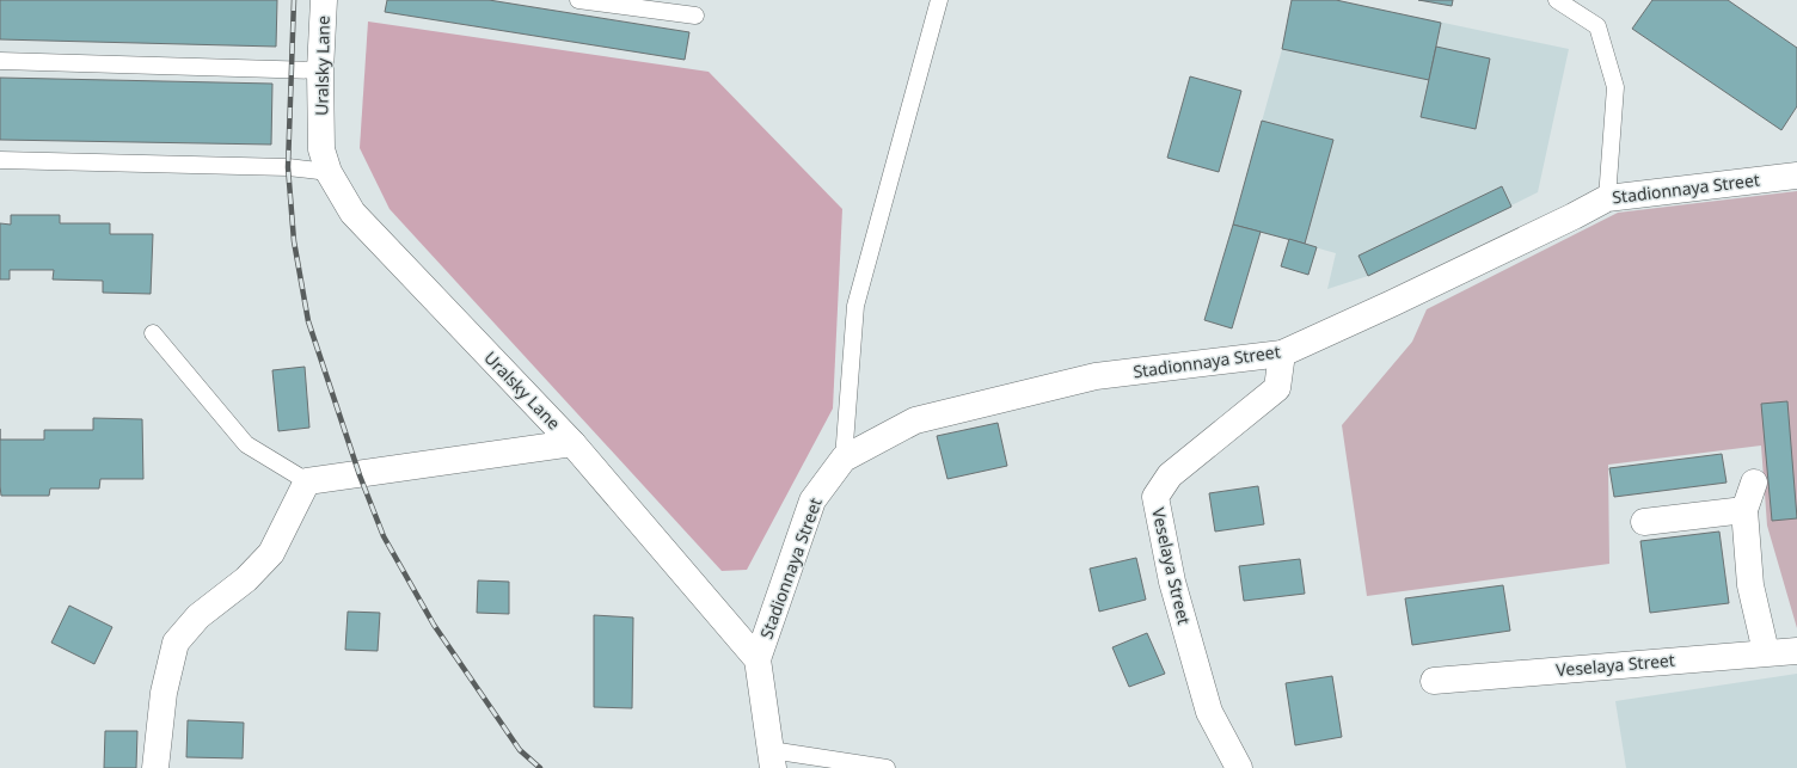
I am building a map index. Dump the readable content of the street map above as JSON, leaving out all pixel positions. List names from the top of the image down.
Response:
{
  "streets": {
    "street": ["Uralsky Lane", "Stadionnaya Street", "Veselaya Street"]
  },
  "crossings": [
    ["Uralsky Lane", "Stadionnaya Street"],
    ["Stadionnaya Street", "Veselaya Street"]
  ]
}
